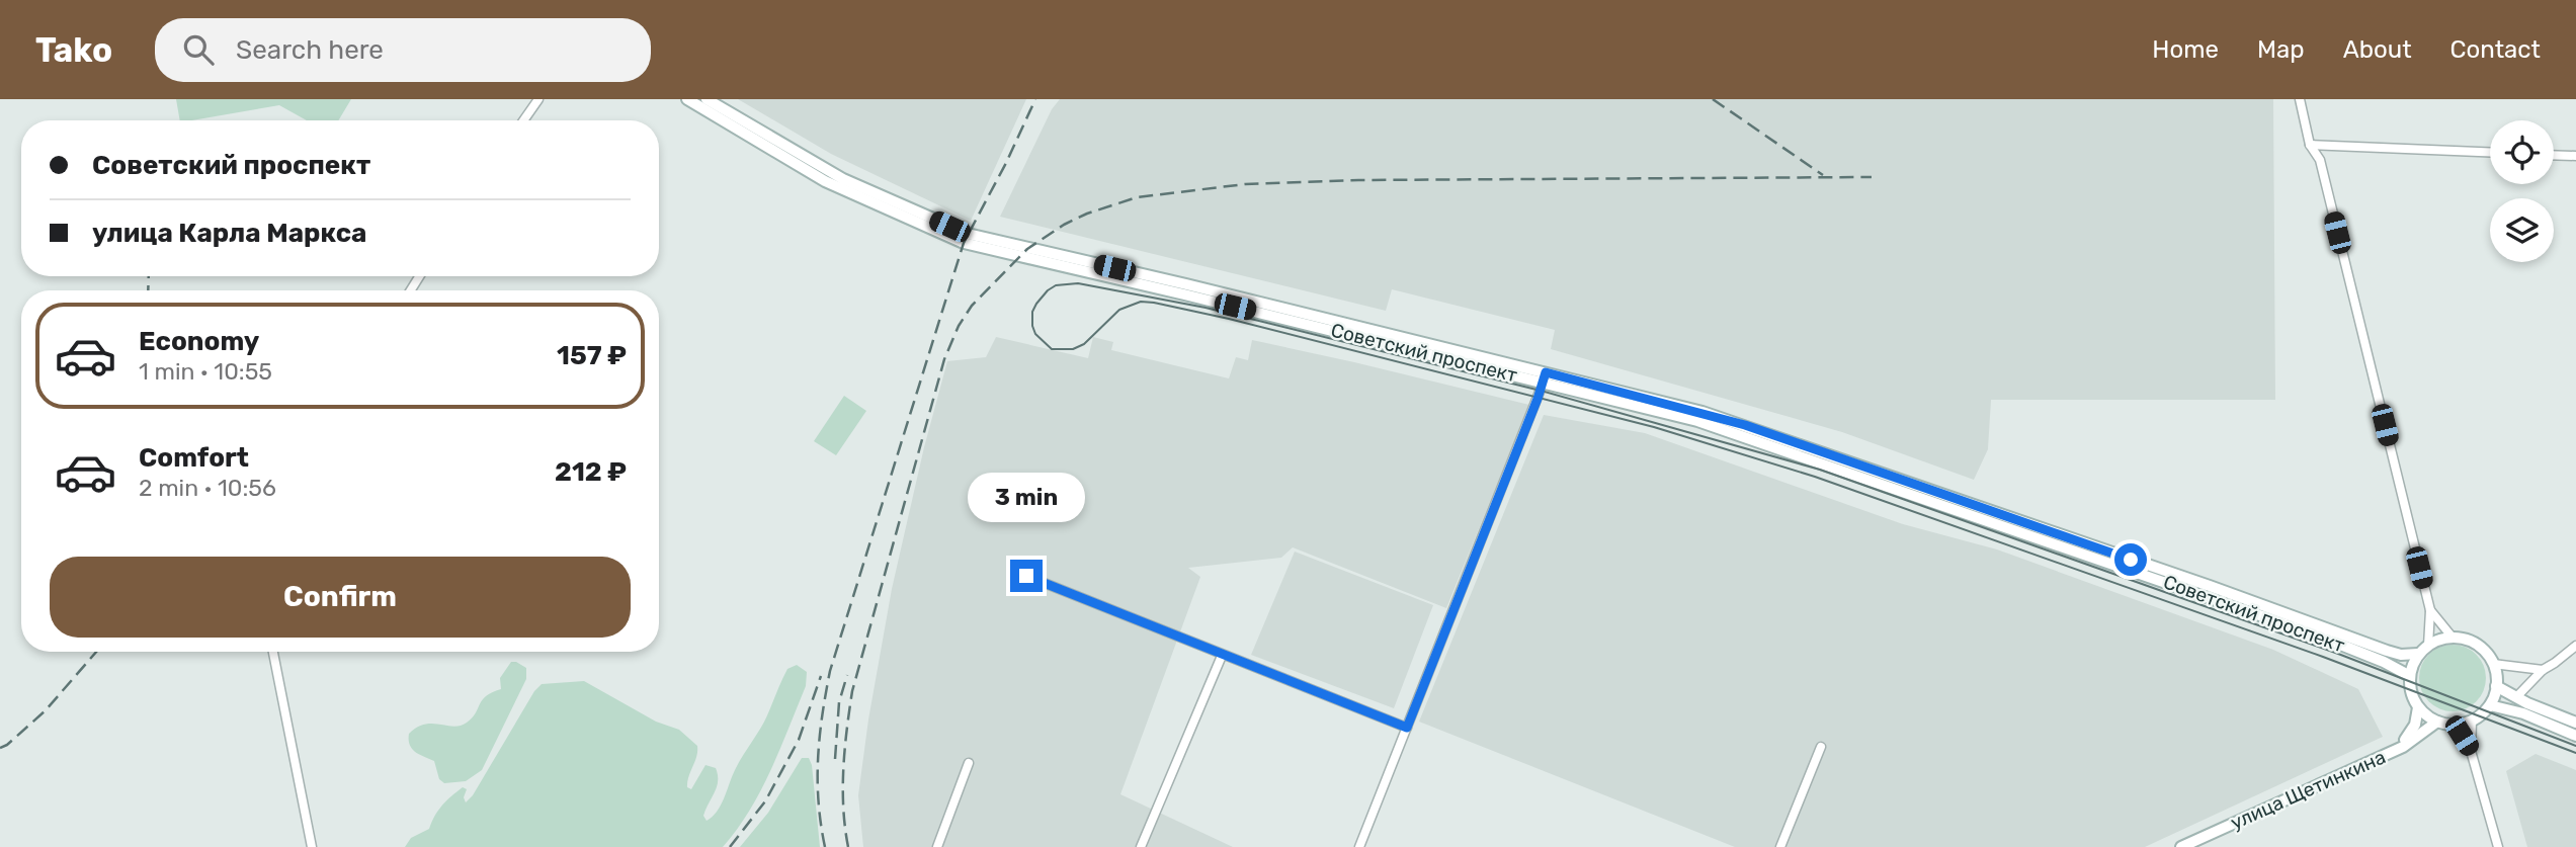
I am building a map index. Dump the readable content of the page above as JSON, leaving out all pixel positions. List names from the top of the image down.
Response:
{
  "streets": {
    "main road": ["Советский проспект", "улица Щетинкина"]
  },
  "crossings": [
    ["Советский проспект", "улица Щетинкина"]
  ],
  "page": {
    "header": "Tako",
    "search": "Search here",
    "nav": [
      "Home",
      "Map",
      "About",
      "Contact"
    ],
    "banner": ["Советский проспект", "улица Карла Маркса"],
    "list": [
      {
        "name": "Economy",
        "note": "1 min · 10:55",
        "value": "157 ₽"
      },
      {
        "name": "Comfort",
        "note": "2 min · 10:56",
        "value": "212 ₽"
      }
    ],
    "bubble": "3 min",
    "buttons": "Confirm"
  }
}
